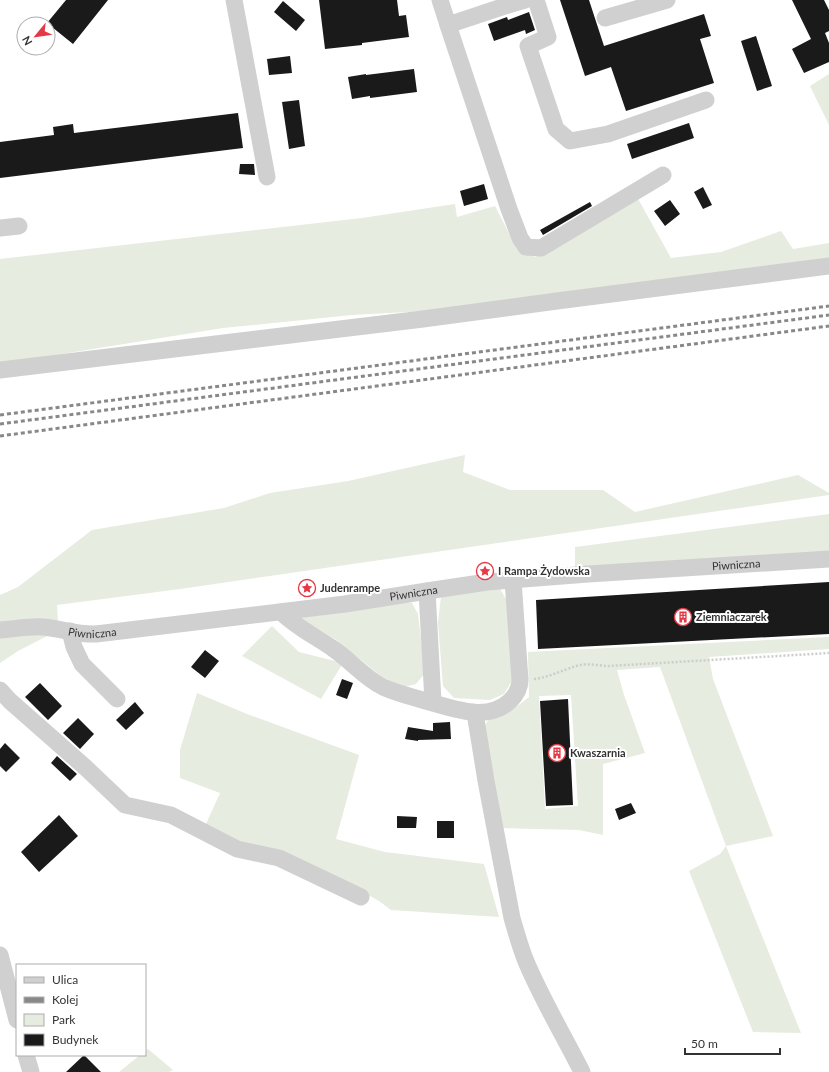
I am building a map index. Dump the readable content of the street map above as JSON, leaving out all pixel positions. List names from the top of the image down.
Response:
{
  "streets": {
    "street": ["Piwniczna"]
  },
  "places": {
    "place": ["I Rampa Żydowska", "Judenrampe"],
    "building": ["Ziemniaczarek", "Kwaszarnia"]
  },
  "legend": [
    "Ulica",
    "Kolej",
    "Park",
    "Budynek"
  ],
  "scale_bar": "50 m",
  "north": "bottom left"
}
